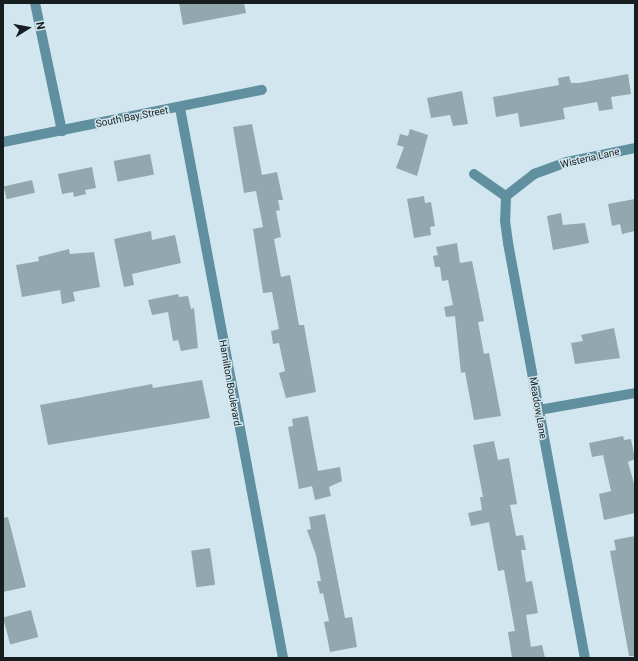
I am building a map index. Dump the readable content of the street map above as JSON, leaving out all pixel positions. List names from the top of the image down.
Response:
{
  "streets": {
    "street": [
      "South Bay Street",
      "Wisteria Lane",
      "Hamilton Boulevard",
      "Meadow Lane"
    ]
  },
  "crossings": [
    ["South Bay Street", "Hamilton Boulevard"],
    ["Wisteria Lane", "Meadow Lane"]
  ],
  "north": "right"
}
